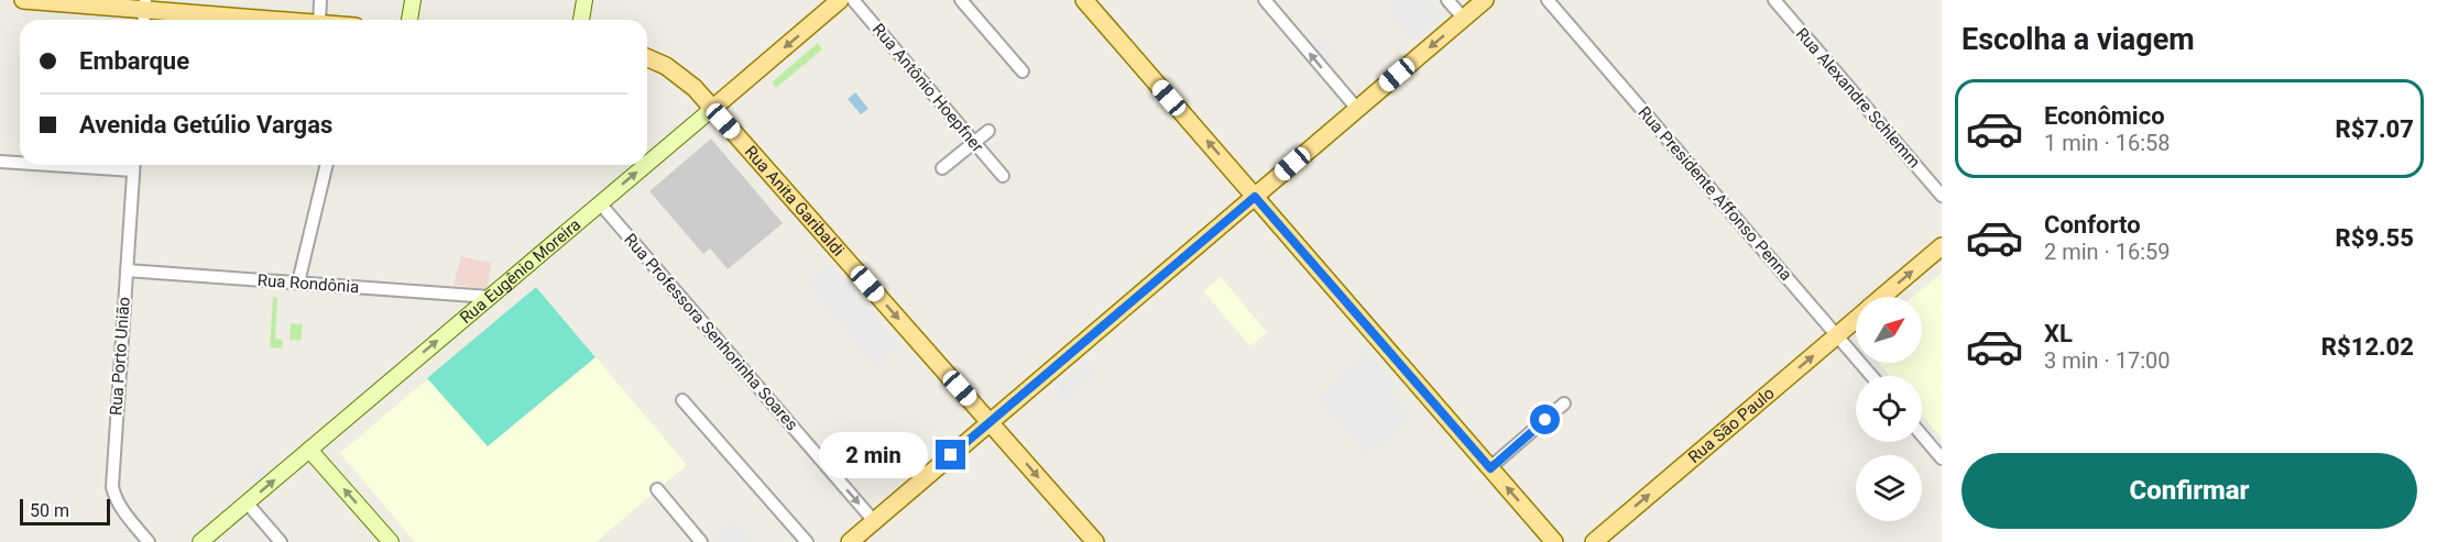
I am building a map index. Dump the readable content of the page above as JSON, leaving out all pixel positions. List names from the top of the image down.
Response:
{
  "streets": {
    "main road": ["Rua Anita Garibaldi", "Rua Eugênio Moreira", "Rua São Paulo"],
    "street": [
      "Rua Antônio Hoepfner",
      "Rua Alexandre Schlemm",
      "Rua Presidente Affonso Penna",
      "Rua Rondônia",
      "Rua Professora Senhorinha Soares",
      "Rua Porto União"
    ]
  },
  "crossings": [
    ["Rua Presidente Affonso Penna", "Rua São Paulo"],
    ["Rua Anita Garibaldi", "Rua Eugênio Moreira"],
    ["Rua Eugênio Moreira", "Rua Rondônia"],
    ["Rua Eugênio Moreira", "Rua Professora Senhorinha Soares"],
    ["Rua Rondônia", "Rua Porto União"]
  ],
  "one_way": ["Rua Anita Garibaldi", "Rua São Paulo"],
  "scale_bar": "50 m",
  "north": "top right",
  "page": {
    "heading": "Escolha a viagem",
    "banner": ["Embarque", "Avenida Getúlio Vargas"],
    "list": [
      {
        "name": "Econômico",
        "note": "1 min · 16:58",
        "value": "R$7.07"
      },
      {
        "name": "Conforto",
        "note": "2 min · 16:59",
        "value": "R$9.55"
      },
      {
        "name": "XL",
        "note": "3 min · 17:00",
        "value": "R$12.02"
      }
    ],
    "bubble": "2 min",
    "buttons": "Confirmar",
    "scale": "50 m"
  }
}
